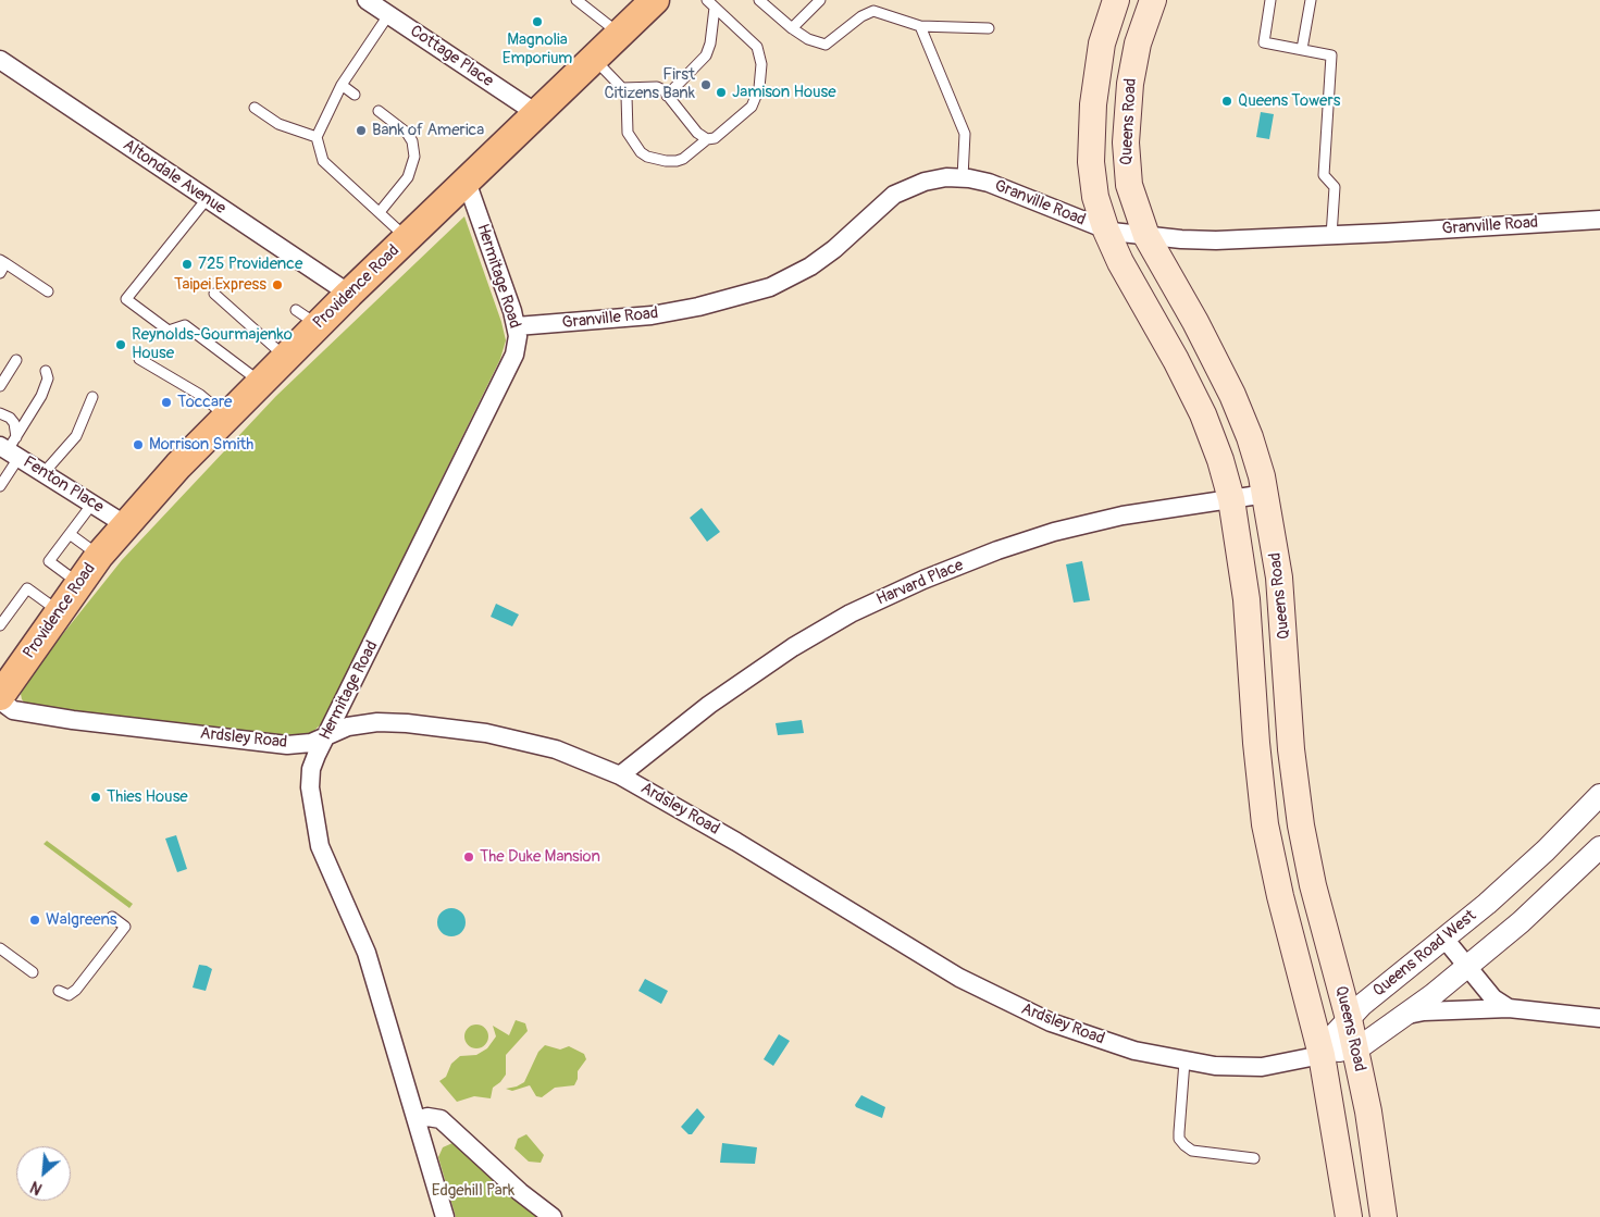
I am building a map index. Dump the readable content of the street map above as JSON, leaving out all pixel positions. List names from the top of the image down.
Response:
{
  "streets": {
    "main road": ["Queens Road", "Providence Road"],
    "street": [
      "Cottage Place",
      "Altondale Avenue",
      "Granville Road",
      "Hermitage Road",
      "Fenton Place",
      "Harvard Place",
      "Ardsley Road",
      "Queens Road West"
    ]
  },
  "crossings": [
    ["Cottage Place", "Providence Road"],
    ["Queens Road", "Granville Road"],
    ["Queens Road", "Harvard Place"],
    ["Queens Road", "Ardsley Road"],
    ["Queens Road", "Queens Road West"],
    ["Altondale Avenue", "Providence Road"],
    ["Granville Road", "Hermitage Road"],
    ["Hermitage Road", "Providence Road"],
    ["Hermitage Road", "Ardsley Road"],
    ["Providence Road", "Fenton Place"],
    ["Providence Road", "Ardsley Road"],
    ["Harvard Place", "Ardsley Road"],
    ["Ardsley Road", "Queens Road West"]
  ],
  "parks": ["Edgehill Park"],
  "places": [
    "Magnolia Emporium",
    "First Citizens Bank",
    "Jamison House",
    "Queens Towers",
    "Bank of America",
    "725 Providence",
    "Taipei Express",
    "Reynolds-Gourmajenko House",
    "Toccare",
    "Morrison Smith",
    "Thies House",
    "The Duke Mansion",
    "Walgreens"
  ],
  "north": "bottom left"
}
